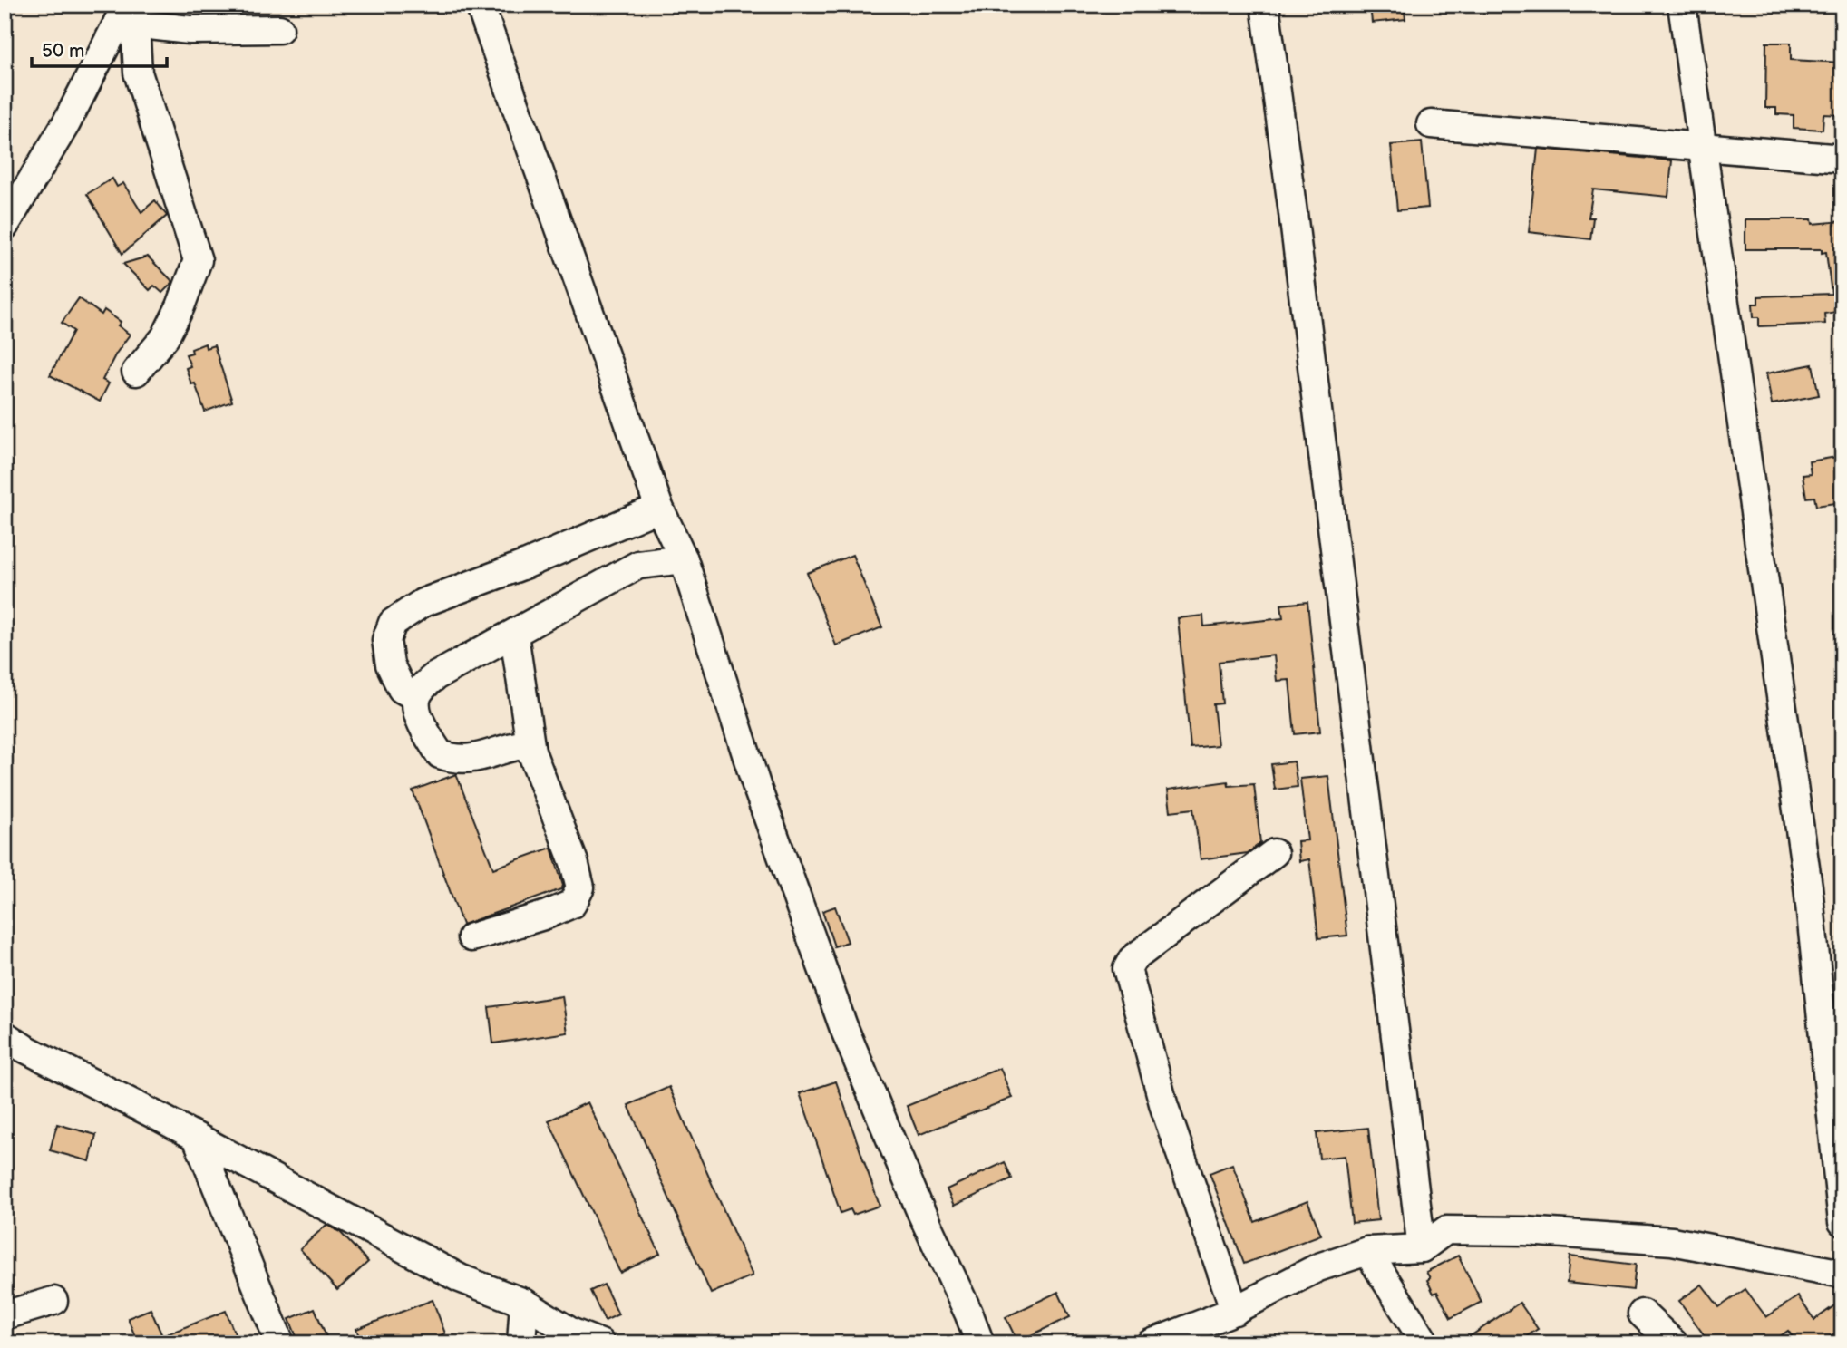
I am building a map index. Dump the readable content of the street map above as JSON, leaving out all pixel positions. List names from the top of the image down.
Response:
{
  "scale_bar": "50 m"
}
